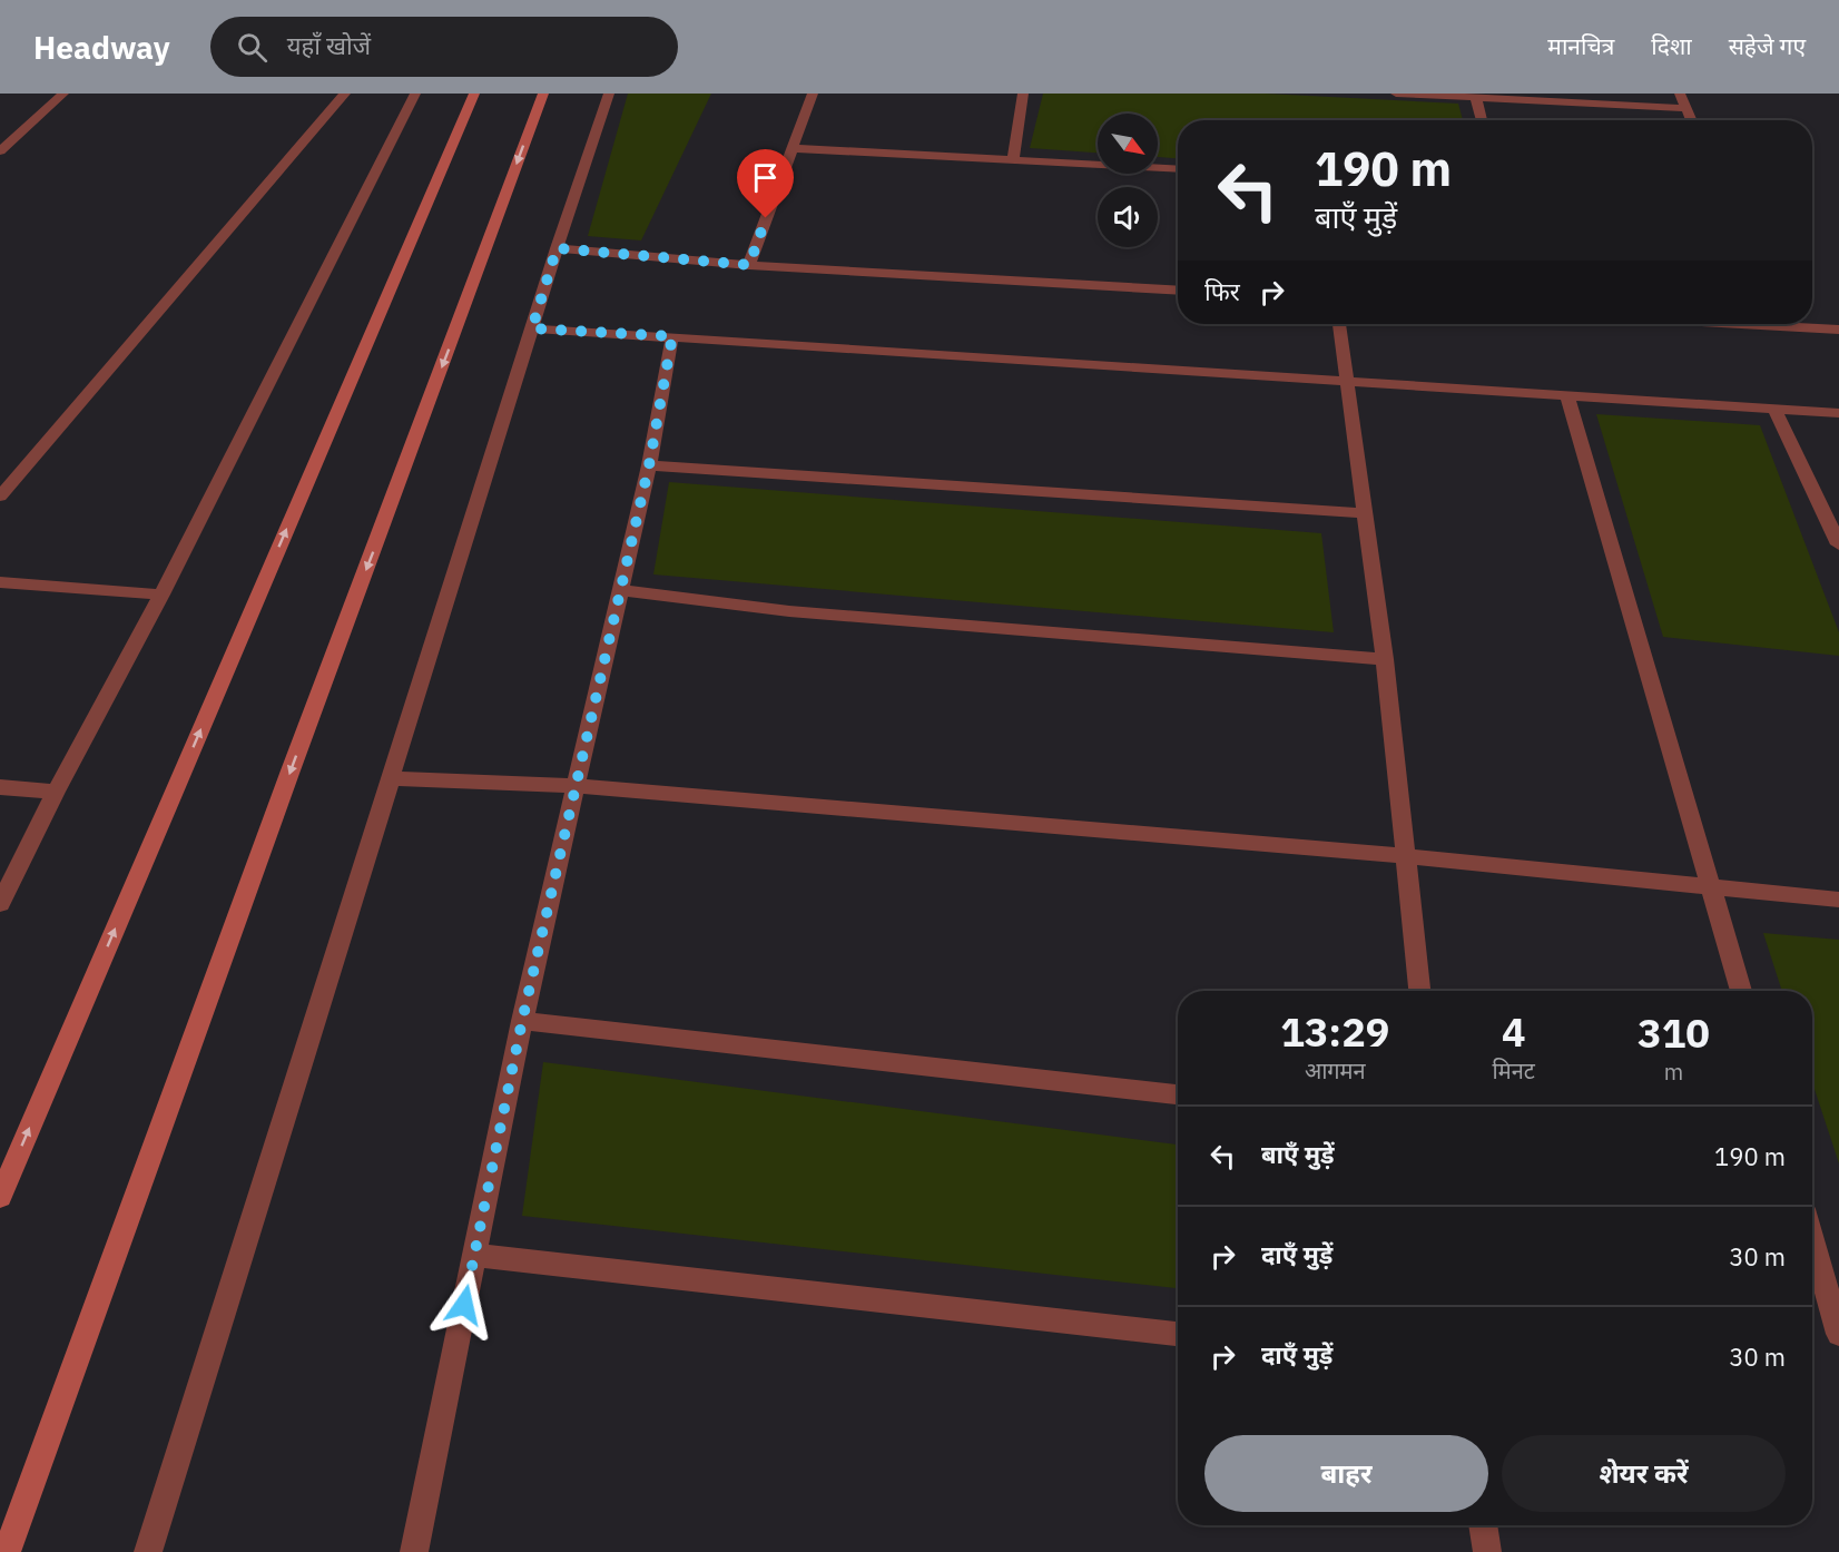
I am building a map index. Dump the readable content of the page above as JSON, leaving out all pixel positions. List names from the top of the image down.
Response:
{
  "north": "bottom right",
  "page": {
    "header": "Headway",
    "search": "यहाँ खोजें",
    "nav": ["मानचित्र", "दिशा", "सहेजे गए"],
    "turn": ["190 m", "बाएँ मुड़ें"],
    "then": "फिर",
    "eta": [
      "13:29",
      "आगमन",
      "4",
      "मिनट",
      "310",
      "m"
    ],
    "list": [
      {
        "name": "बाएँ मुड़ें",
        "value": "190 m"
      },
      {
        "name": "दाएँ मुड़ें",
        "value": "30 m"
      },
      {
        "name": "दाएँ मुड़ें",
        "value": "30 m"
      }
    ],
    "buttons": ["बाहर", "शेयर करें"]
  }
}
